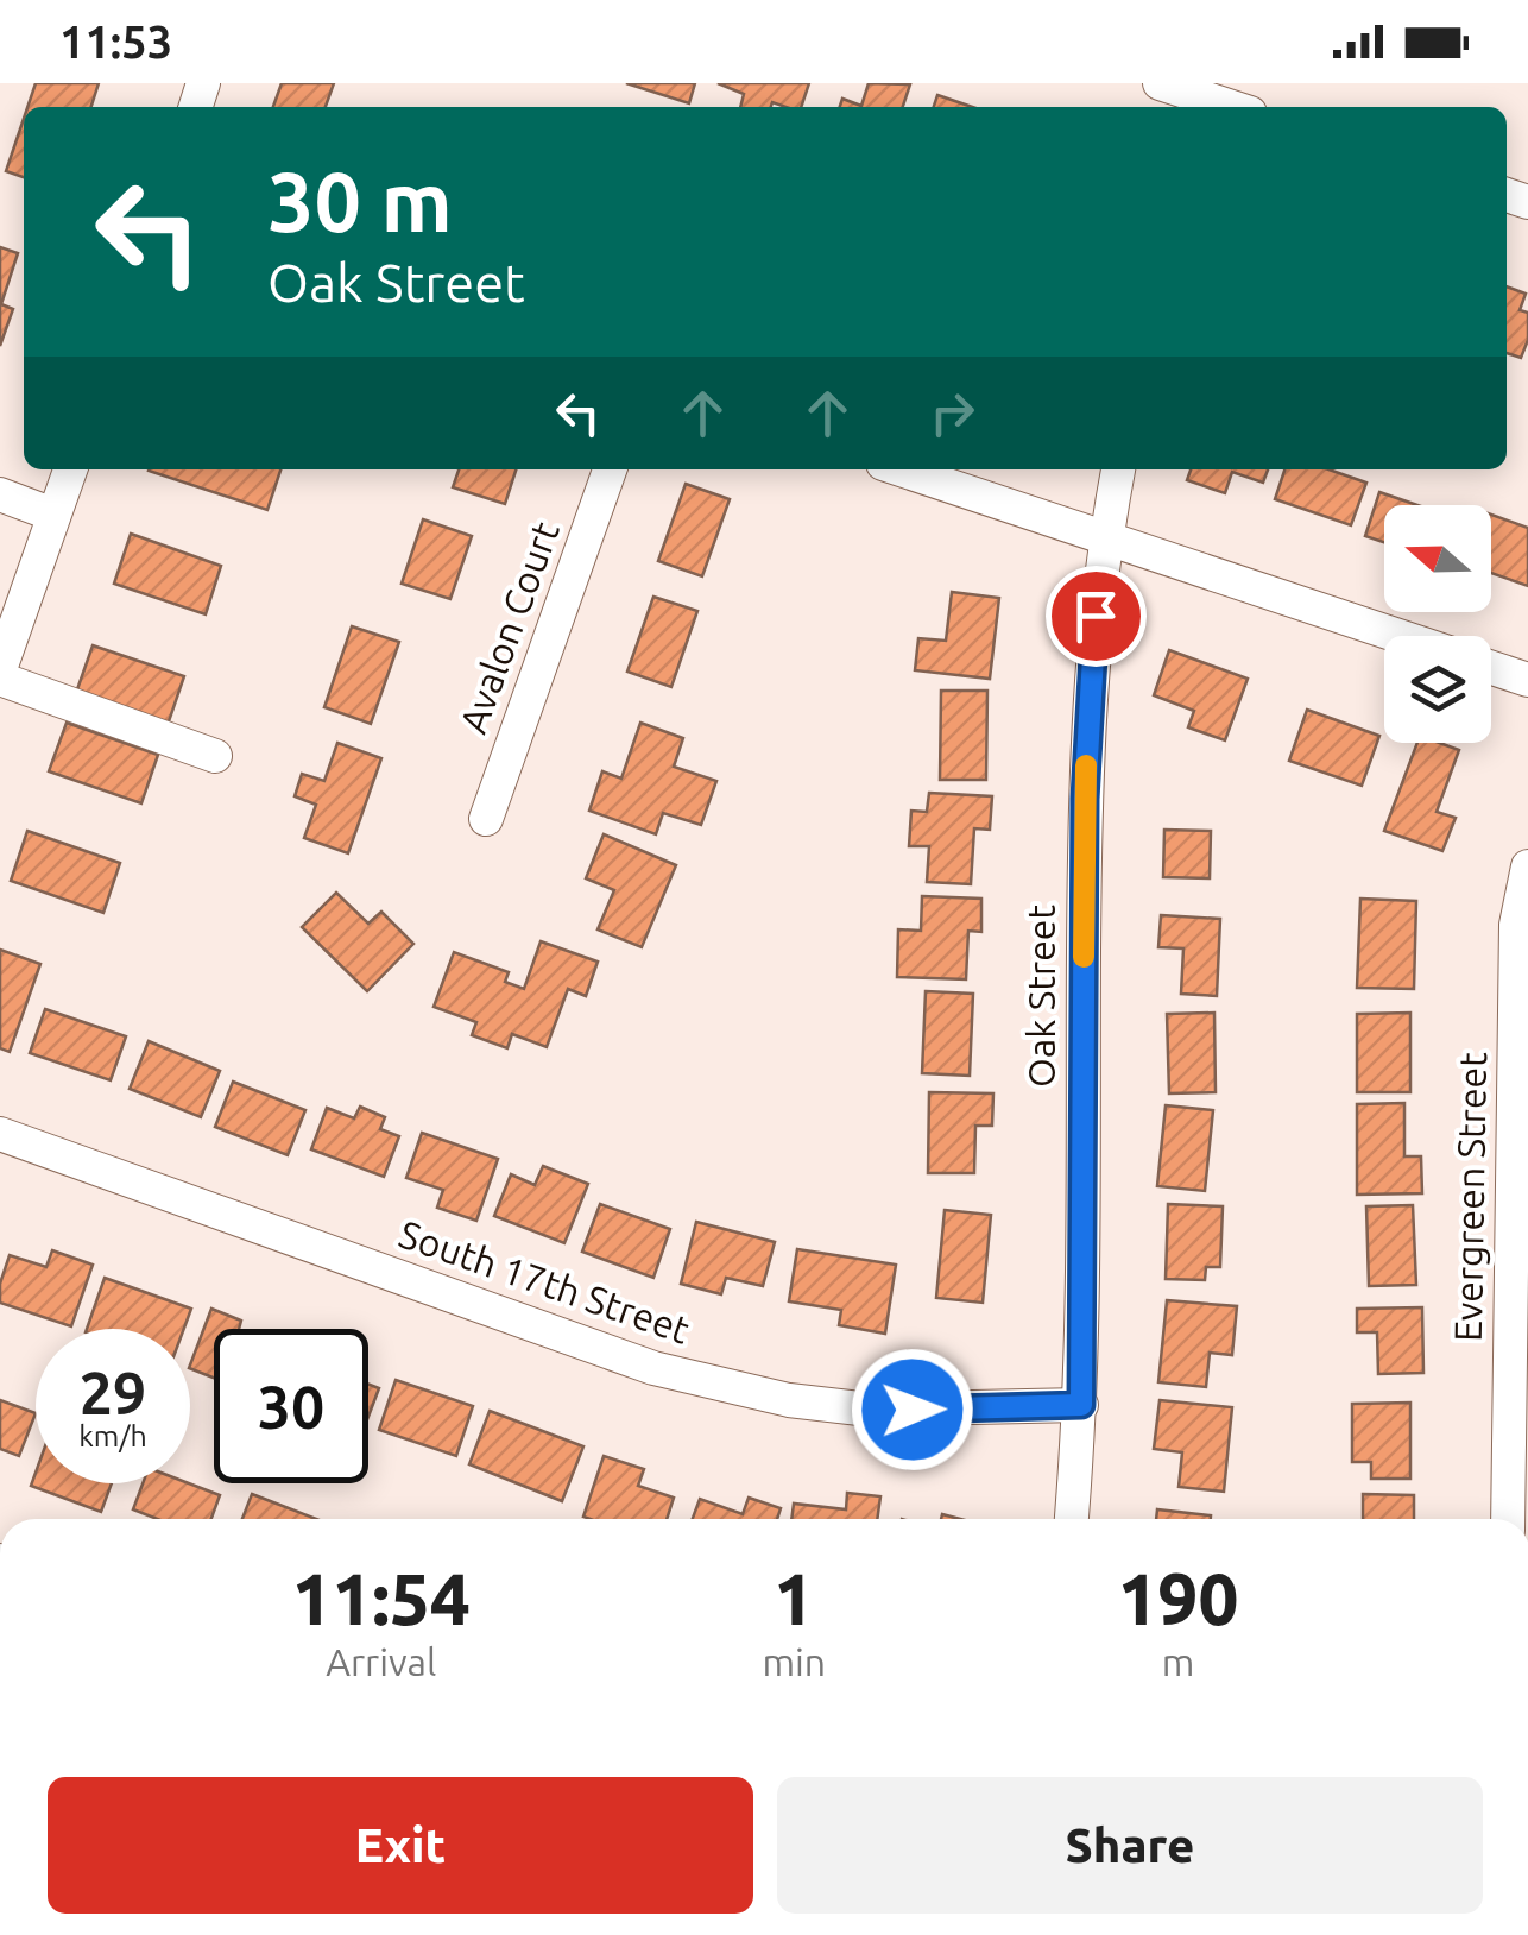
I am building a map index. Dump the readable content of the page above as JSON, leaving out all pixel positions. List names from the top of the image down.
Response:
{
  "streets": {
    "street": [
      "Avalon Court",
      "Oak Street",
      "Evergreen Street",
      "South 17th Street"
    ]
  },
  "crossings": [
    ["Oak Street", "South 17th Street"]
  ],
  "north": "left",
  "page": {
    "status": "11:53",
    "turn": ["30 m", "Oak Street"],
    "speed": "29 km/h",
    "limit": "30",
    "eta": [
      "11:54",
      "Arrival",
      "1",
      "min",
      "190",
      "m"
    ],
    "buttons": ["Exit", "Share"]
  }
}
